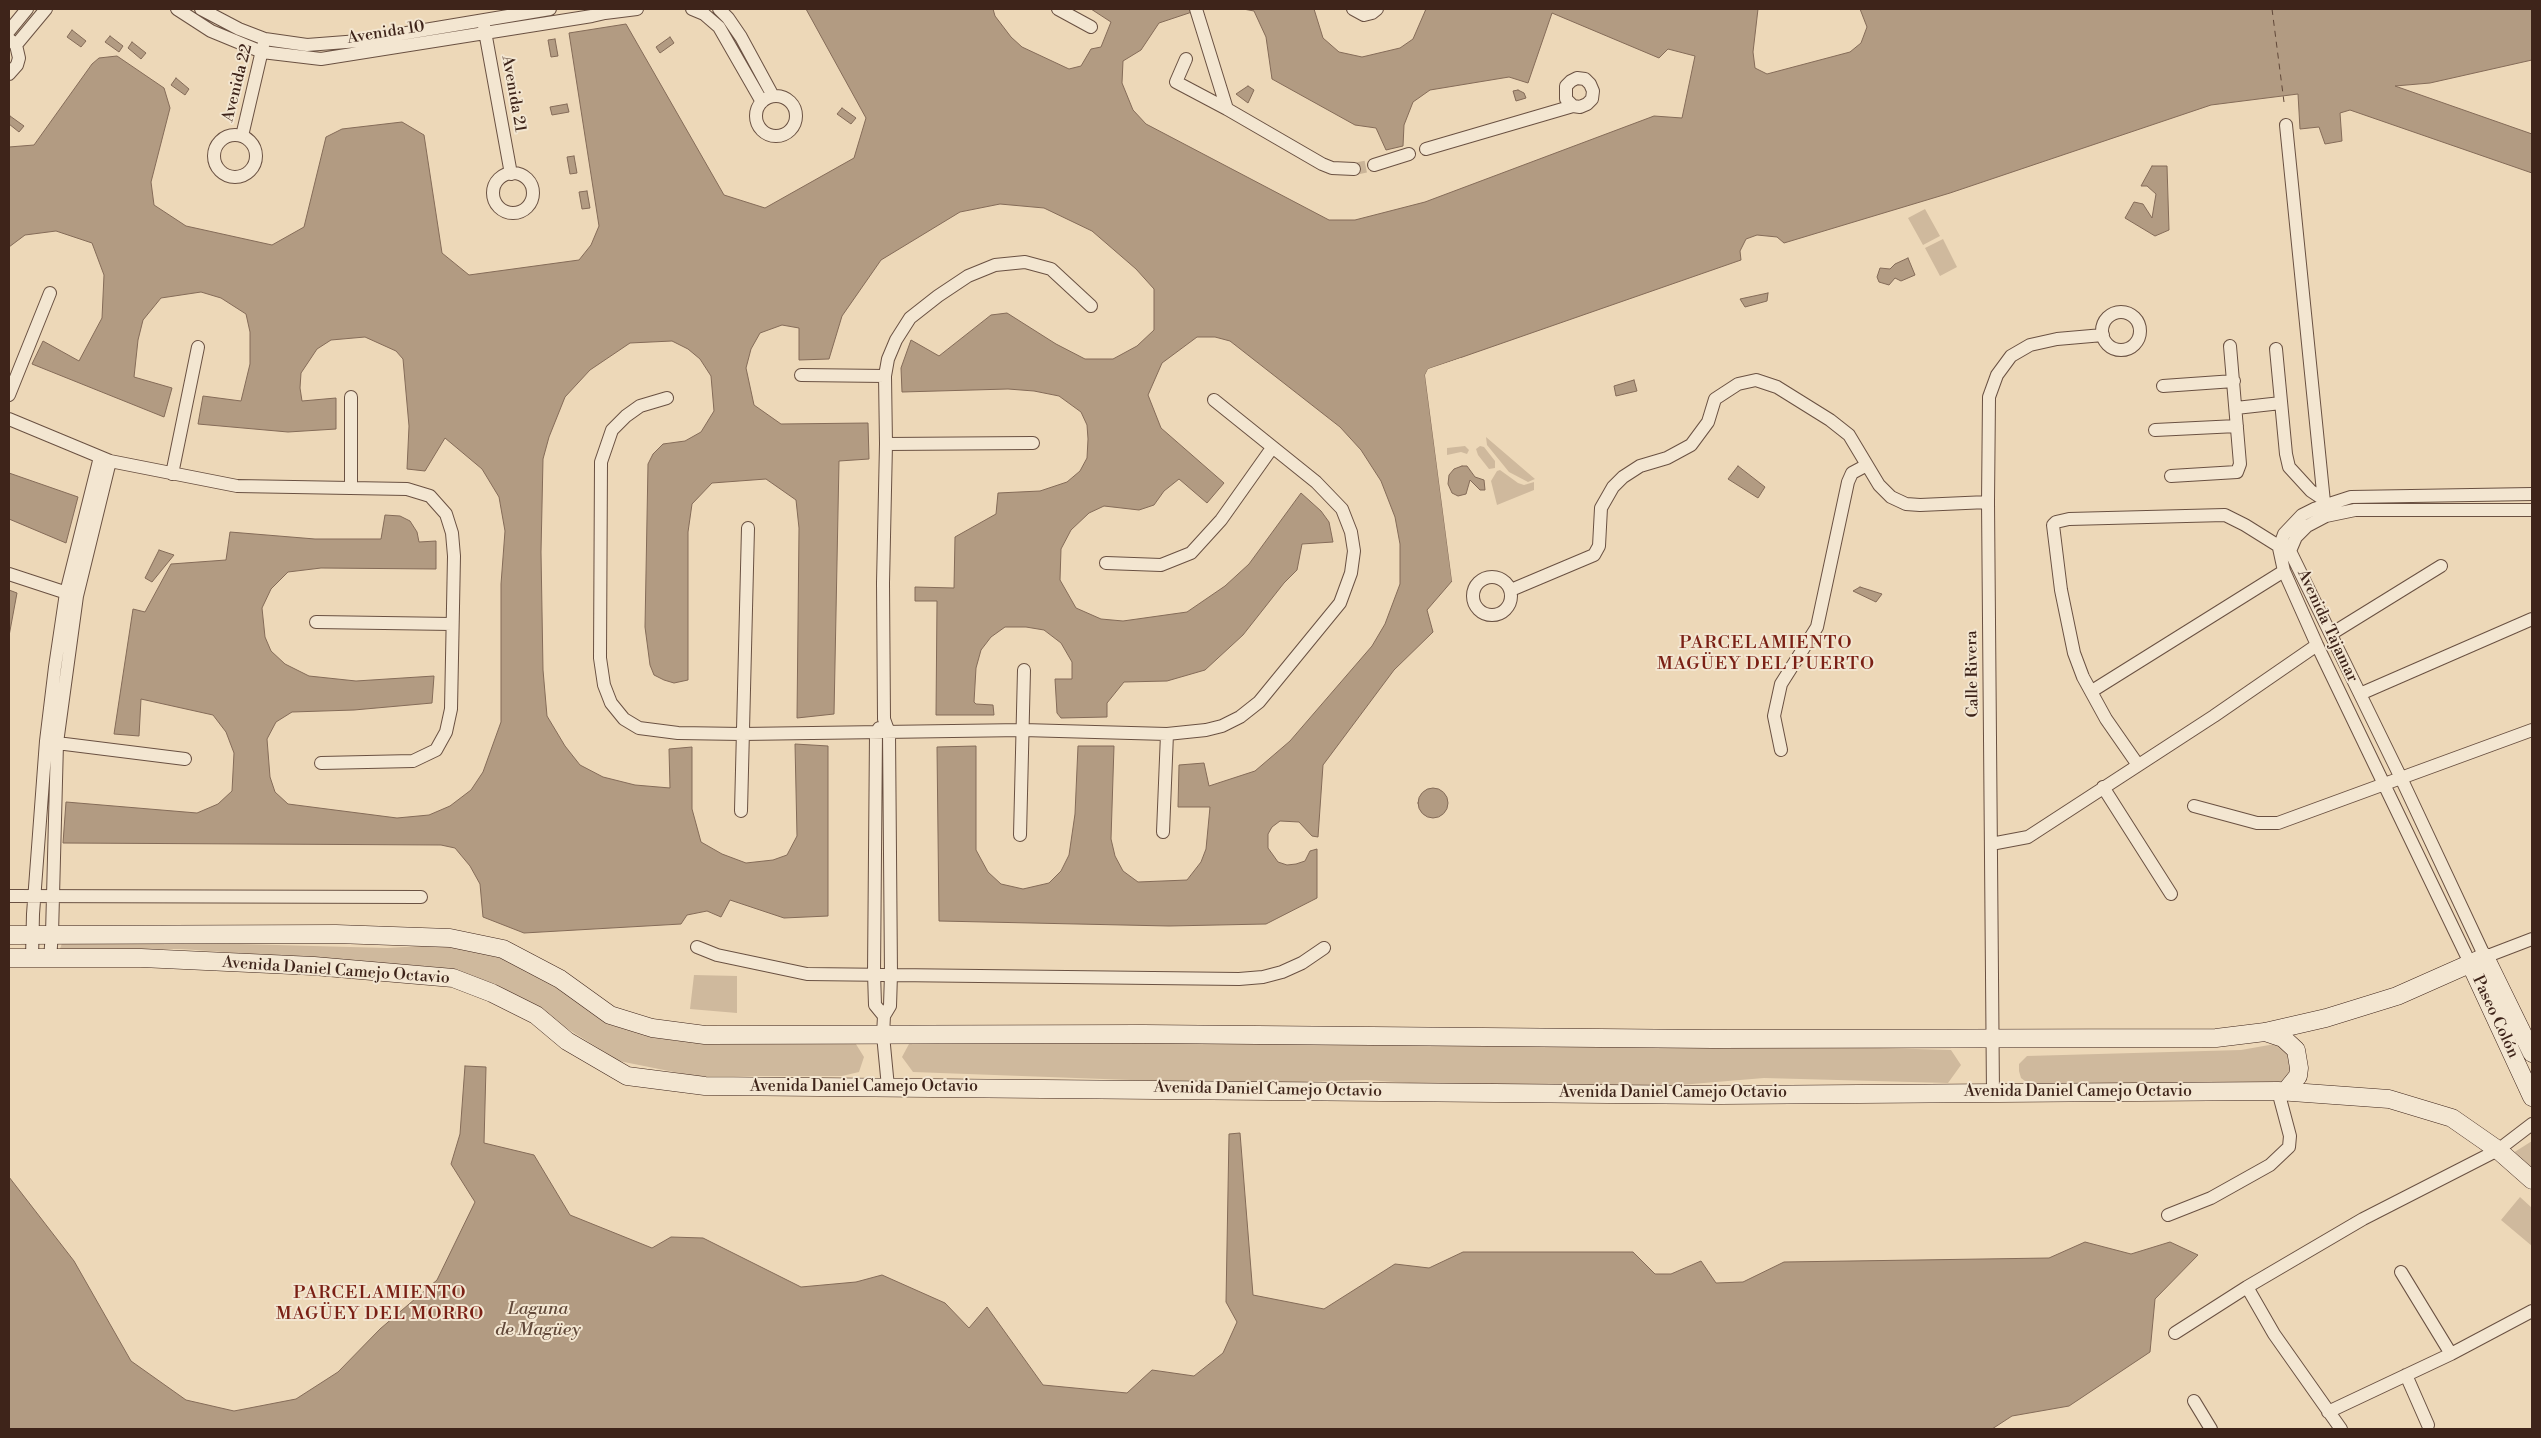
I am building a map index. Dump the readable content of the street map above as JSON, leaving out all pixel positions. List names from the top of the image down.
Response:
{
  "streets": {
    "main road": ["Avenida Daniel Camejo Octavio", "Paseo Colón"],
    "street": [
      "Avenida 10",
      "Avenida 22",
      "Avenida 21",
      "Avenida Tajamar",
      "Calle Rivera"
    ]
  },
  "crossings": [
    ["Avenida 10", "Avenida 22"],
    ["Avenida 10", "Avenida 21"],
    ["Avenida Tajamar", "Avenida Daniel Camejo Octavio"],
    ["Avenida Tajamar", "Paseo Colón"],
    ["Calle Rivera", "Avenida Daniel Camejo Octavio"],
    ["Avenida Daniel Camejo Octavio", "Paseo Colón"]
  ],
  "districts": ["PARCELAMIENTO MAGÜEY DEL PUERTO", "PARCELAMIENTO MAGÜEY DEL MORRO"],
  "water": ["Laguna de Magüey"]
}
